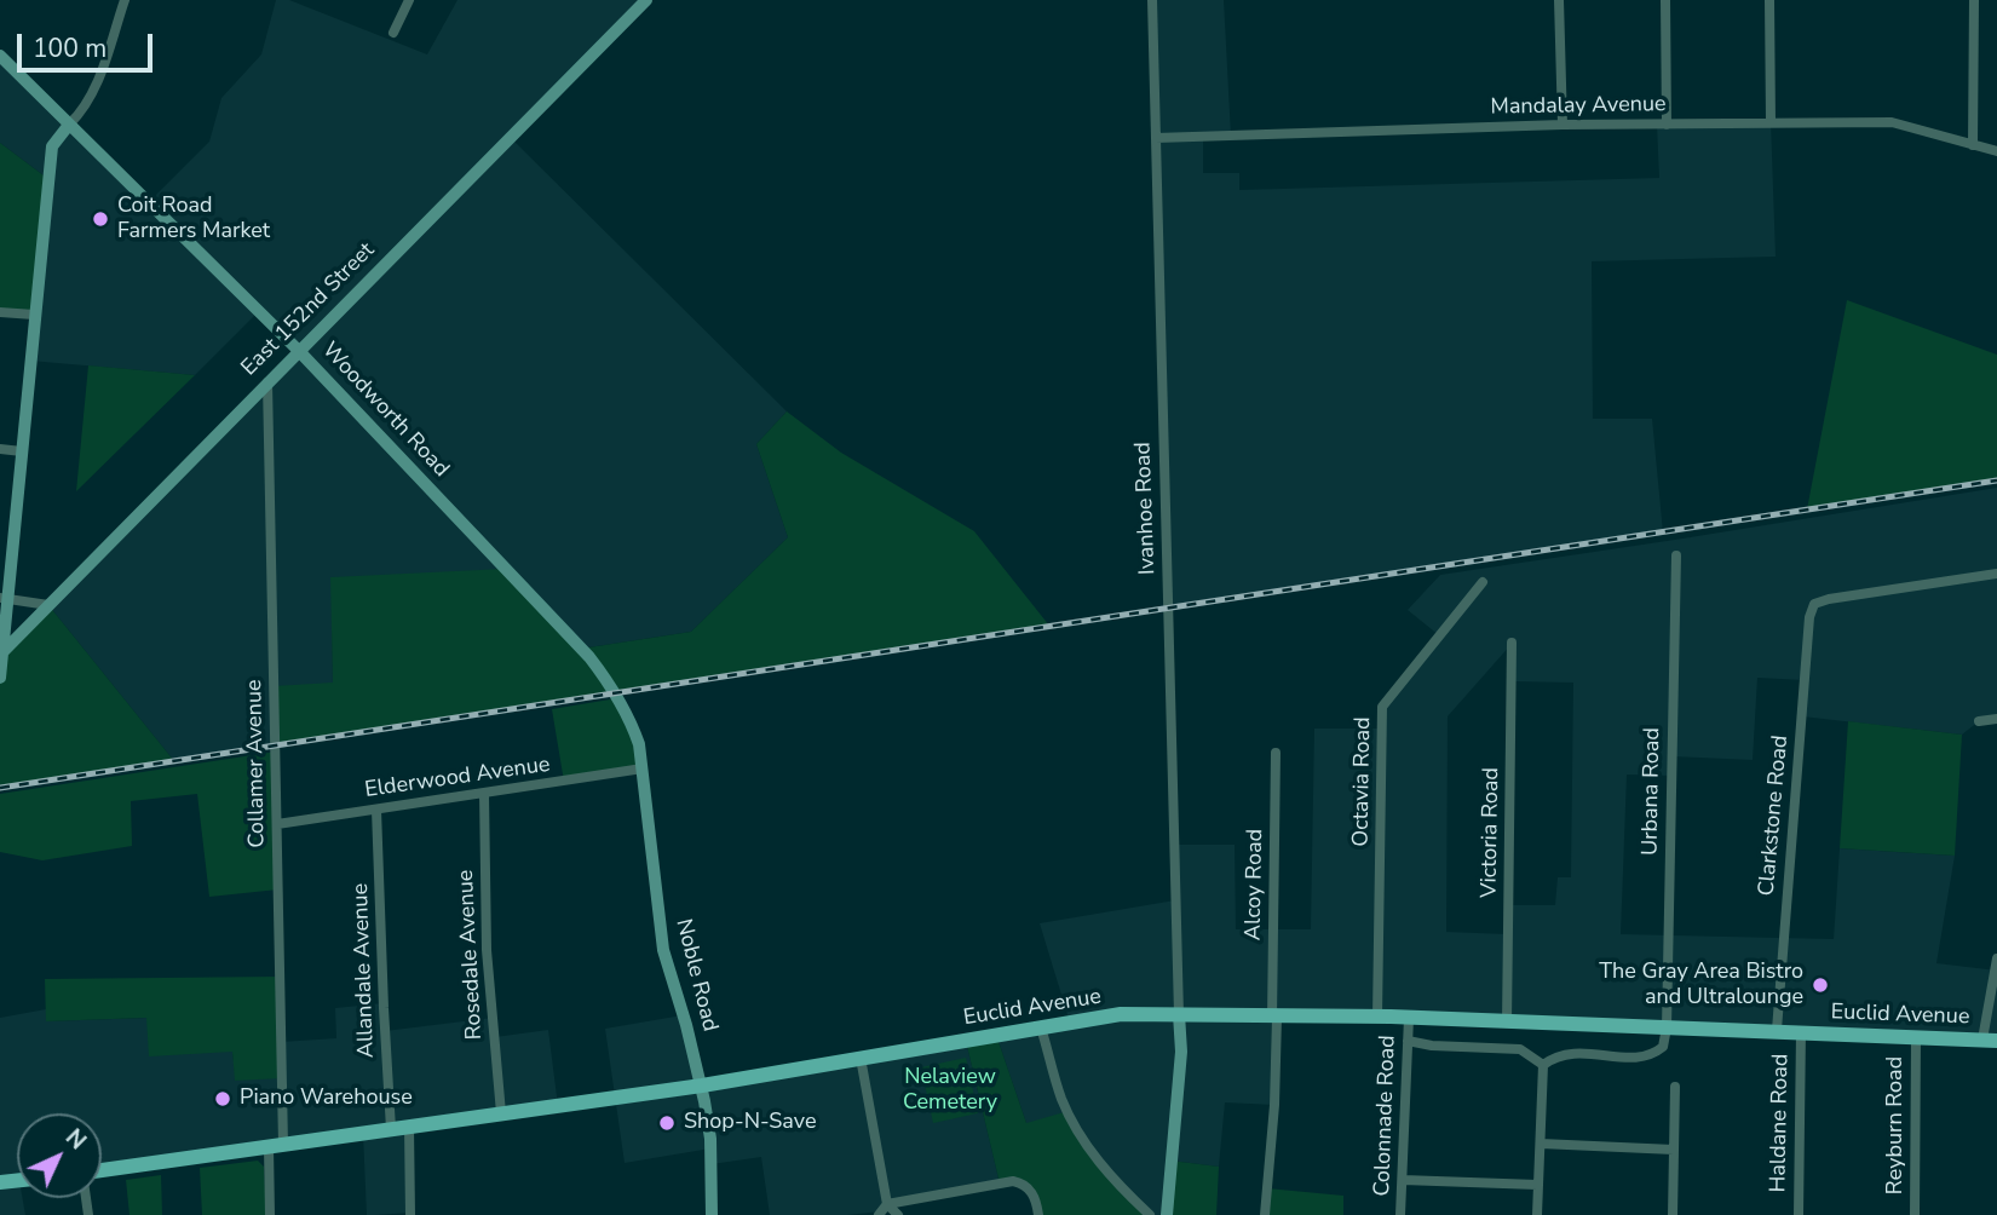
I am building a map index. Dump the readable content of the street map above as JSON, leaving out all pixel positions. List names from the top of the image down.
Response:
{
  "streets": {
    "main road": ["Euclid Avenue"],
    "street": [
      "Mandalay Avenue",
      "East 152nd Street",
      "Woodworth Road",
      "Ivanhoe Road",
      "Collamer Avenue",
      "Elderwood Avenue",
      "Octavia Road",
      "Urbana Road",
      "Clarkstone Road",
      "Victoria Road",
      "Alcoy Road",
      "Rosedale Avenue",
      "Allandale Avenue",
      "Noble Road",
      "Colonnade Road",
      "Haldane Road",
      "Reyburn Road"
    ]
  },
  "crossings": [
    ["Mandalay Avenue", "Ivanhoe Road"],
    ["East 152nd Street", "Woodworth Road"],
    ["East 152nd Street", "Collamer Avenue"],
    ["Woodworth Road", "Noble Road"],
    ["Ivanhoe Road", "Euclid Avenue"],
    ["Collamer Avenue", "Elderwood Avenue"],
    ["Collamer Avenue", "Euclid Avenue"],
    ["Elderwood Avenue", "Rosedale Avenue"],
    ["Elderwood Avenue", "Allandale Avenue"],
    ["Elderwood Avenue", "Noble Road"],
    ["Octavia Road", "Euclid Avenue"],
    ["Urbana Road", "Euclid Avenue"],
    ["Clarkstone Road", "Euclid Avenue"],
    ["Victoria Road", "Euclid Avenue"],
    ["Alcoy Road", "Euclid Avenue"],
    ["Rosedale Avenue", "Euclid Avenue"],
    ["Allandale Avenue", "Euclid Avenue"],
    ["Noble Road", "Euclid Avenue"],
    ["Euclid Avenue", "Colonnade Road"],
    ["Euclid Avenue", "Haldane Road"],
    ["Euclid Avenue", "Reyburn Road"]
  ],
  "parks": ["Nelaview Cemetery"],
  "places": [
    "Coit Road Farmers Market",
    "The Gray Area Bistro and Ultralounge",
    "Piano Warehouse",
    "Shop-N-Save"
  ],
  "scale_bar": "100 m",
  "north": "top right"
}
